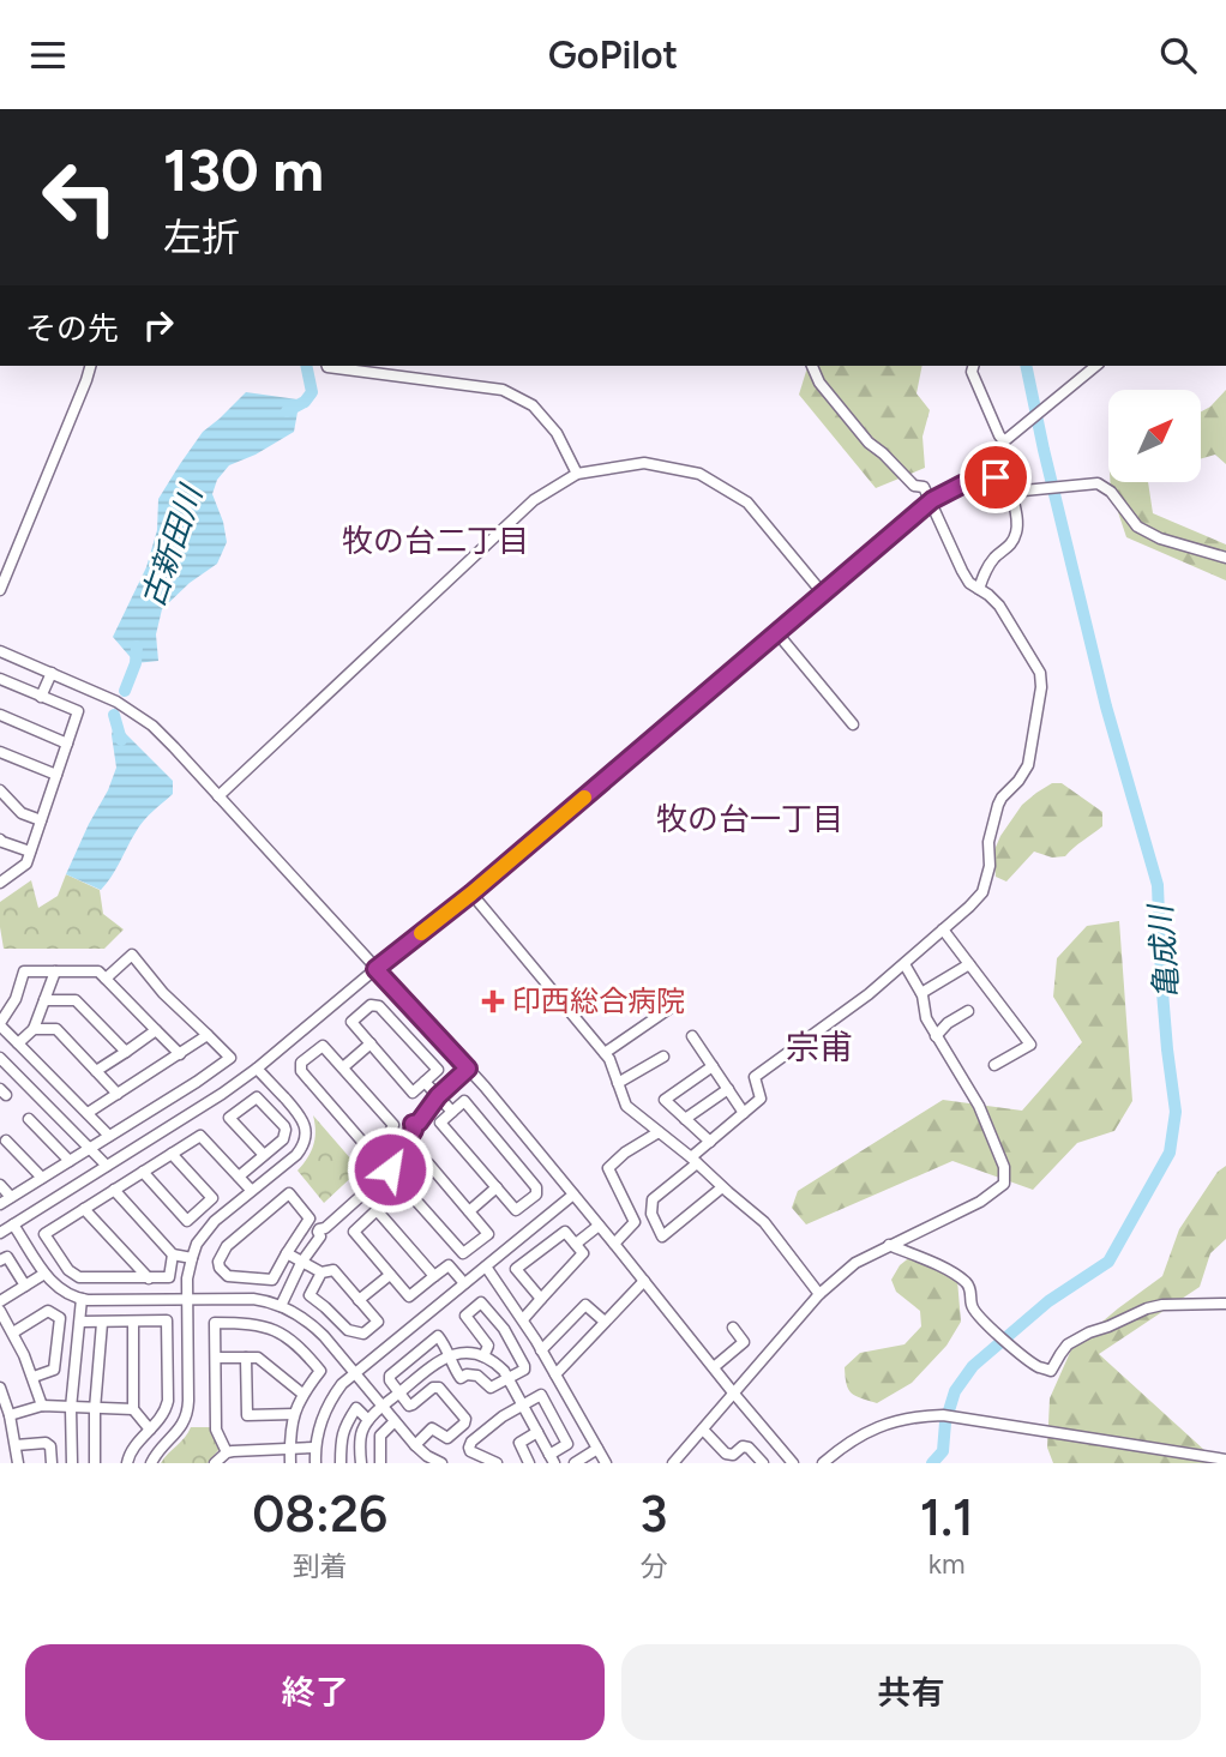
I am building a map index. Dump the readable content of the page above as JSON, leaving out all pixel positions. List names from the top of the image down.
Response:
{
  "districts": ["牧の台二丁目", "牧の台一丁目", "宗甫"],
  "water": ["古新田川", "亀成川"],
  "places": {
    "health": ["印西総合病院"]
  },
  "north": "top right",
  "page": {
    "header": "GoPilot",
    "turn": ["130 m", "左折"],
    "then": "その先",
    "eta": [
      "08:26",
      "到着",
      "3",
      "分",
      "1.1",
      "km"
    ],
    "buttons": ["終了", "共有"]
  }
}
